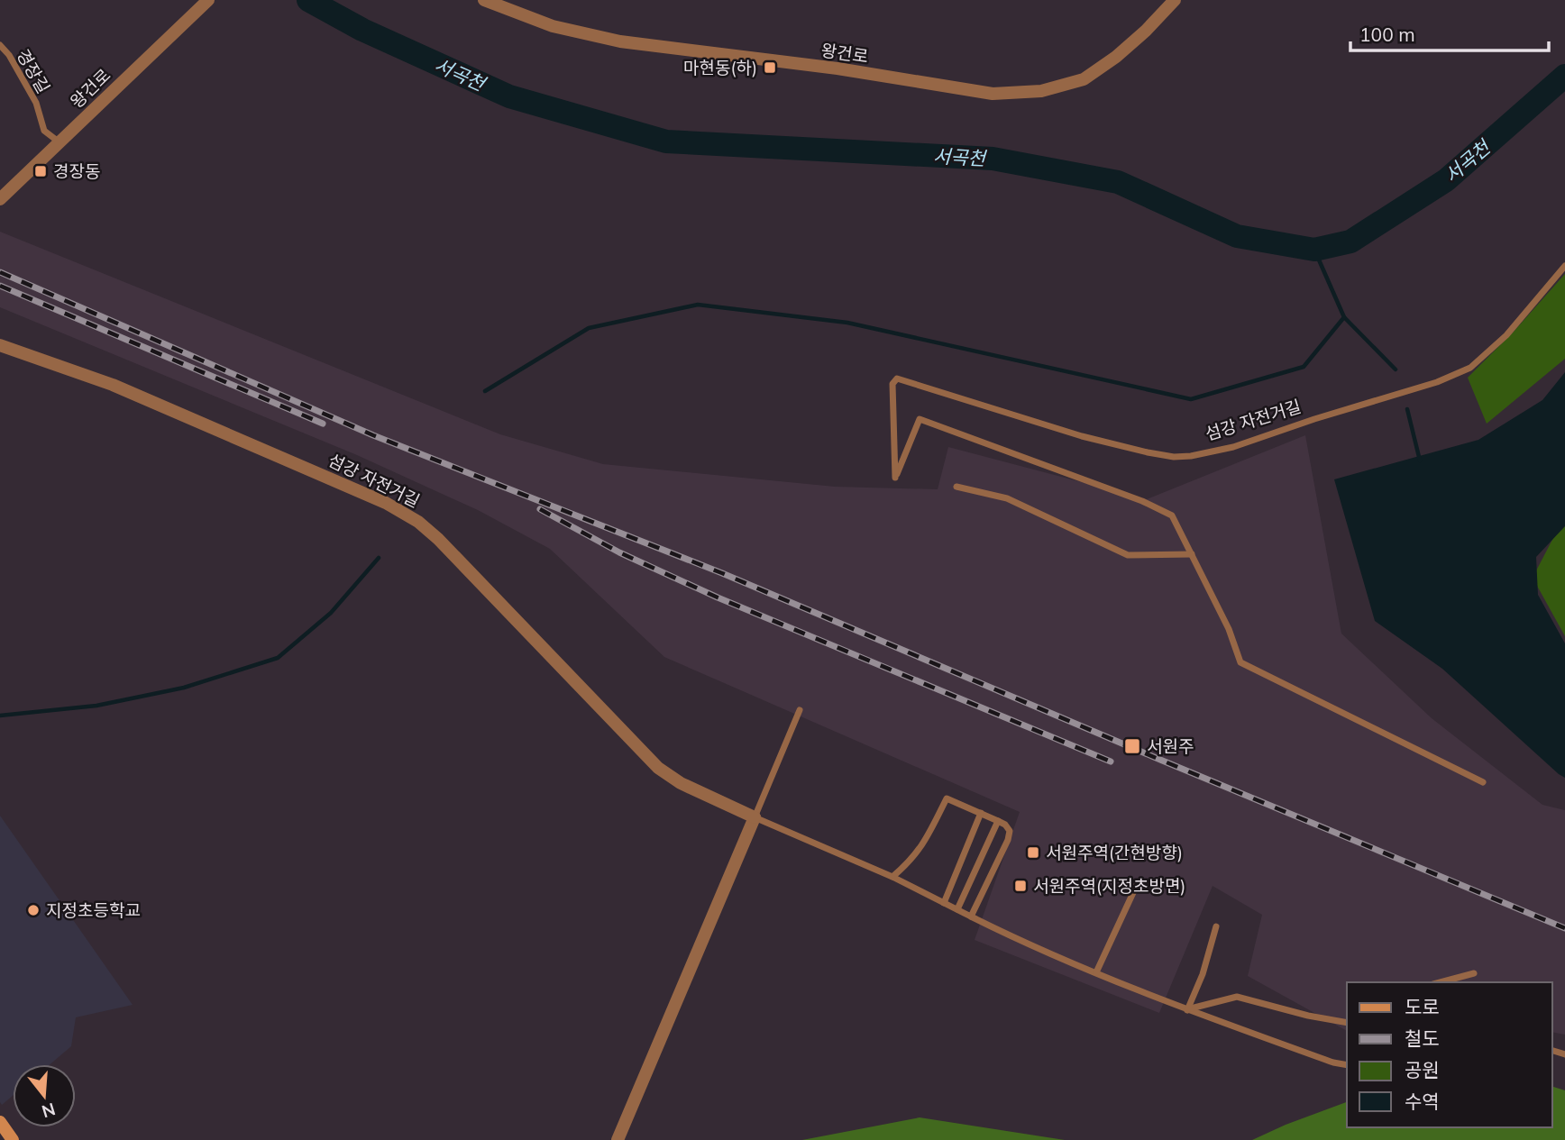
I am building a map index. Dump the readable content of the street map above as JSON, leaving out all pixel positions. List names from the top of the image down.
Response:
{
  "streets": {
    "street": ["왕건로", "섬강 자전거길"],
    "lane": ["경장길"]
  },
  "crossings": [
    ["왕건로", "경장길"]
  ],
  "water": ["서곡천"],
  "places": {
    "transit": [
      "마현동(하)",
      "경장동",
      "서원주",
      "서원주역(간현방향)",
      "서원주역(지정초방면)"
    ],
    "other": ["지정초등학교"]
  },
  "legend": [
    "도로",
    "철도",
    "공원",
    "수역"
  ],
  "scale_bar": "100 m",
  "north": "bottom"
}
